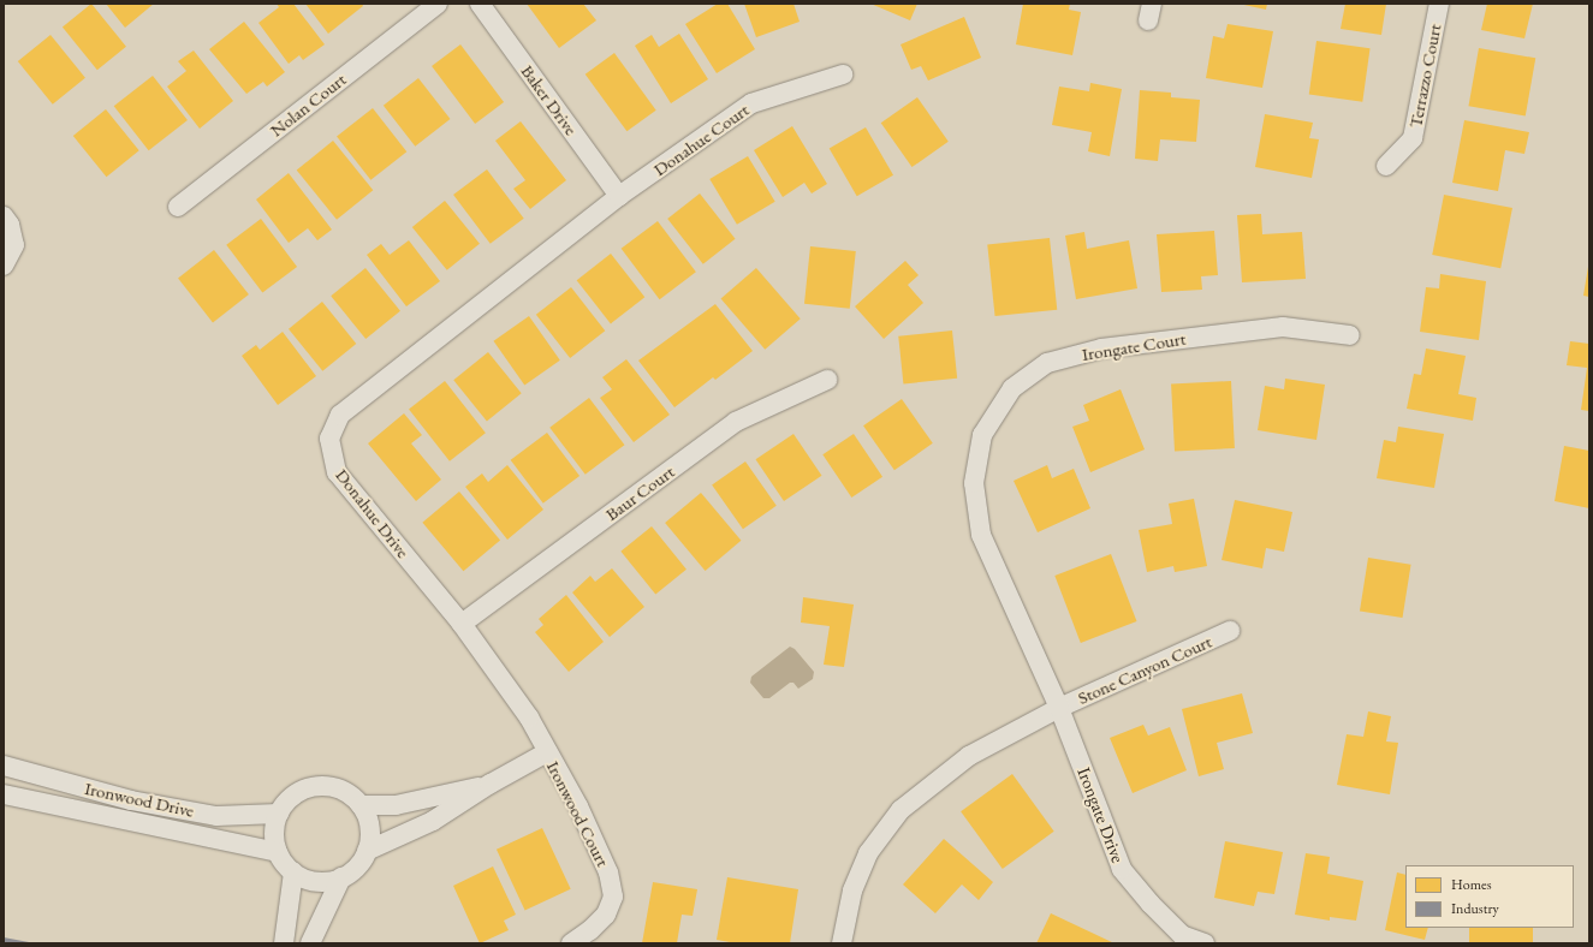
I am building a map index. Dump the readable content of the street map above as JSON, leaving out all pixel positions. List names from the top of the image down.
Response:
{
  "streets": {
    "street": [
      "Terrazzo Court",
      "Baker Drive",
      "Nolan Court",
      "Donahue Court",
      "Irongate Court",
      "Baur Court",
      "Donahue Drive",
      "Stone Canyon Court",
      "Ironwood Drive",
      "Ironwood Court",
      "Irongate Drive"
    ]
  },
  "crossings": [
    ["Baker Drive", "Donahue Court"],
    ["Baker Drive", "Donahue Drive"],
    ["Donahue Court", "Donahue Drive"],
    ["Irongate Court", "Stone Canyon Court"],
    ["Irongate Court", "Irongate Drive"],
    ["Baur Court", "Donahue Drive"],
    ["Donahue Drive", "Ironwood Court"],
    ["Stone Canyon Court", "Irongate Drive"]
  ],
  "legend": ["Homes", "Industry"]
}
